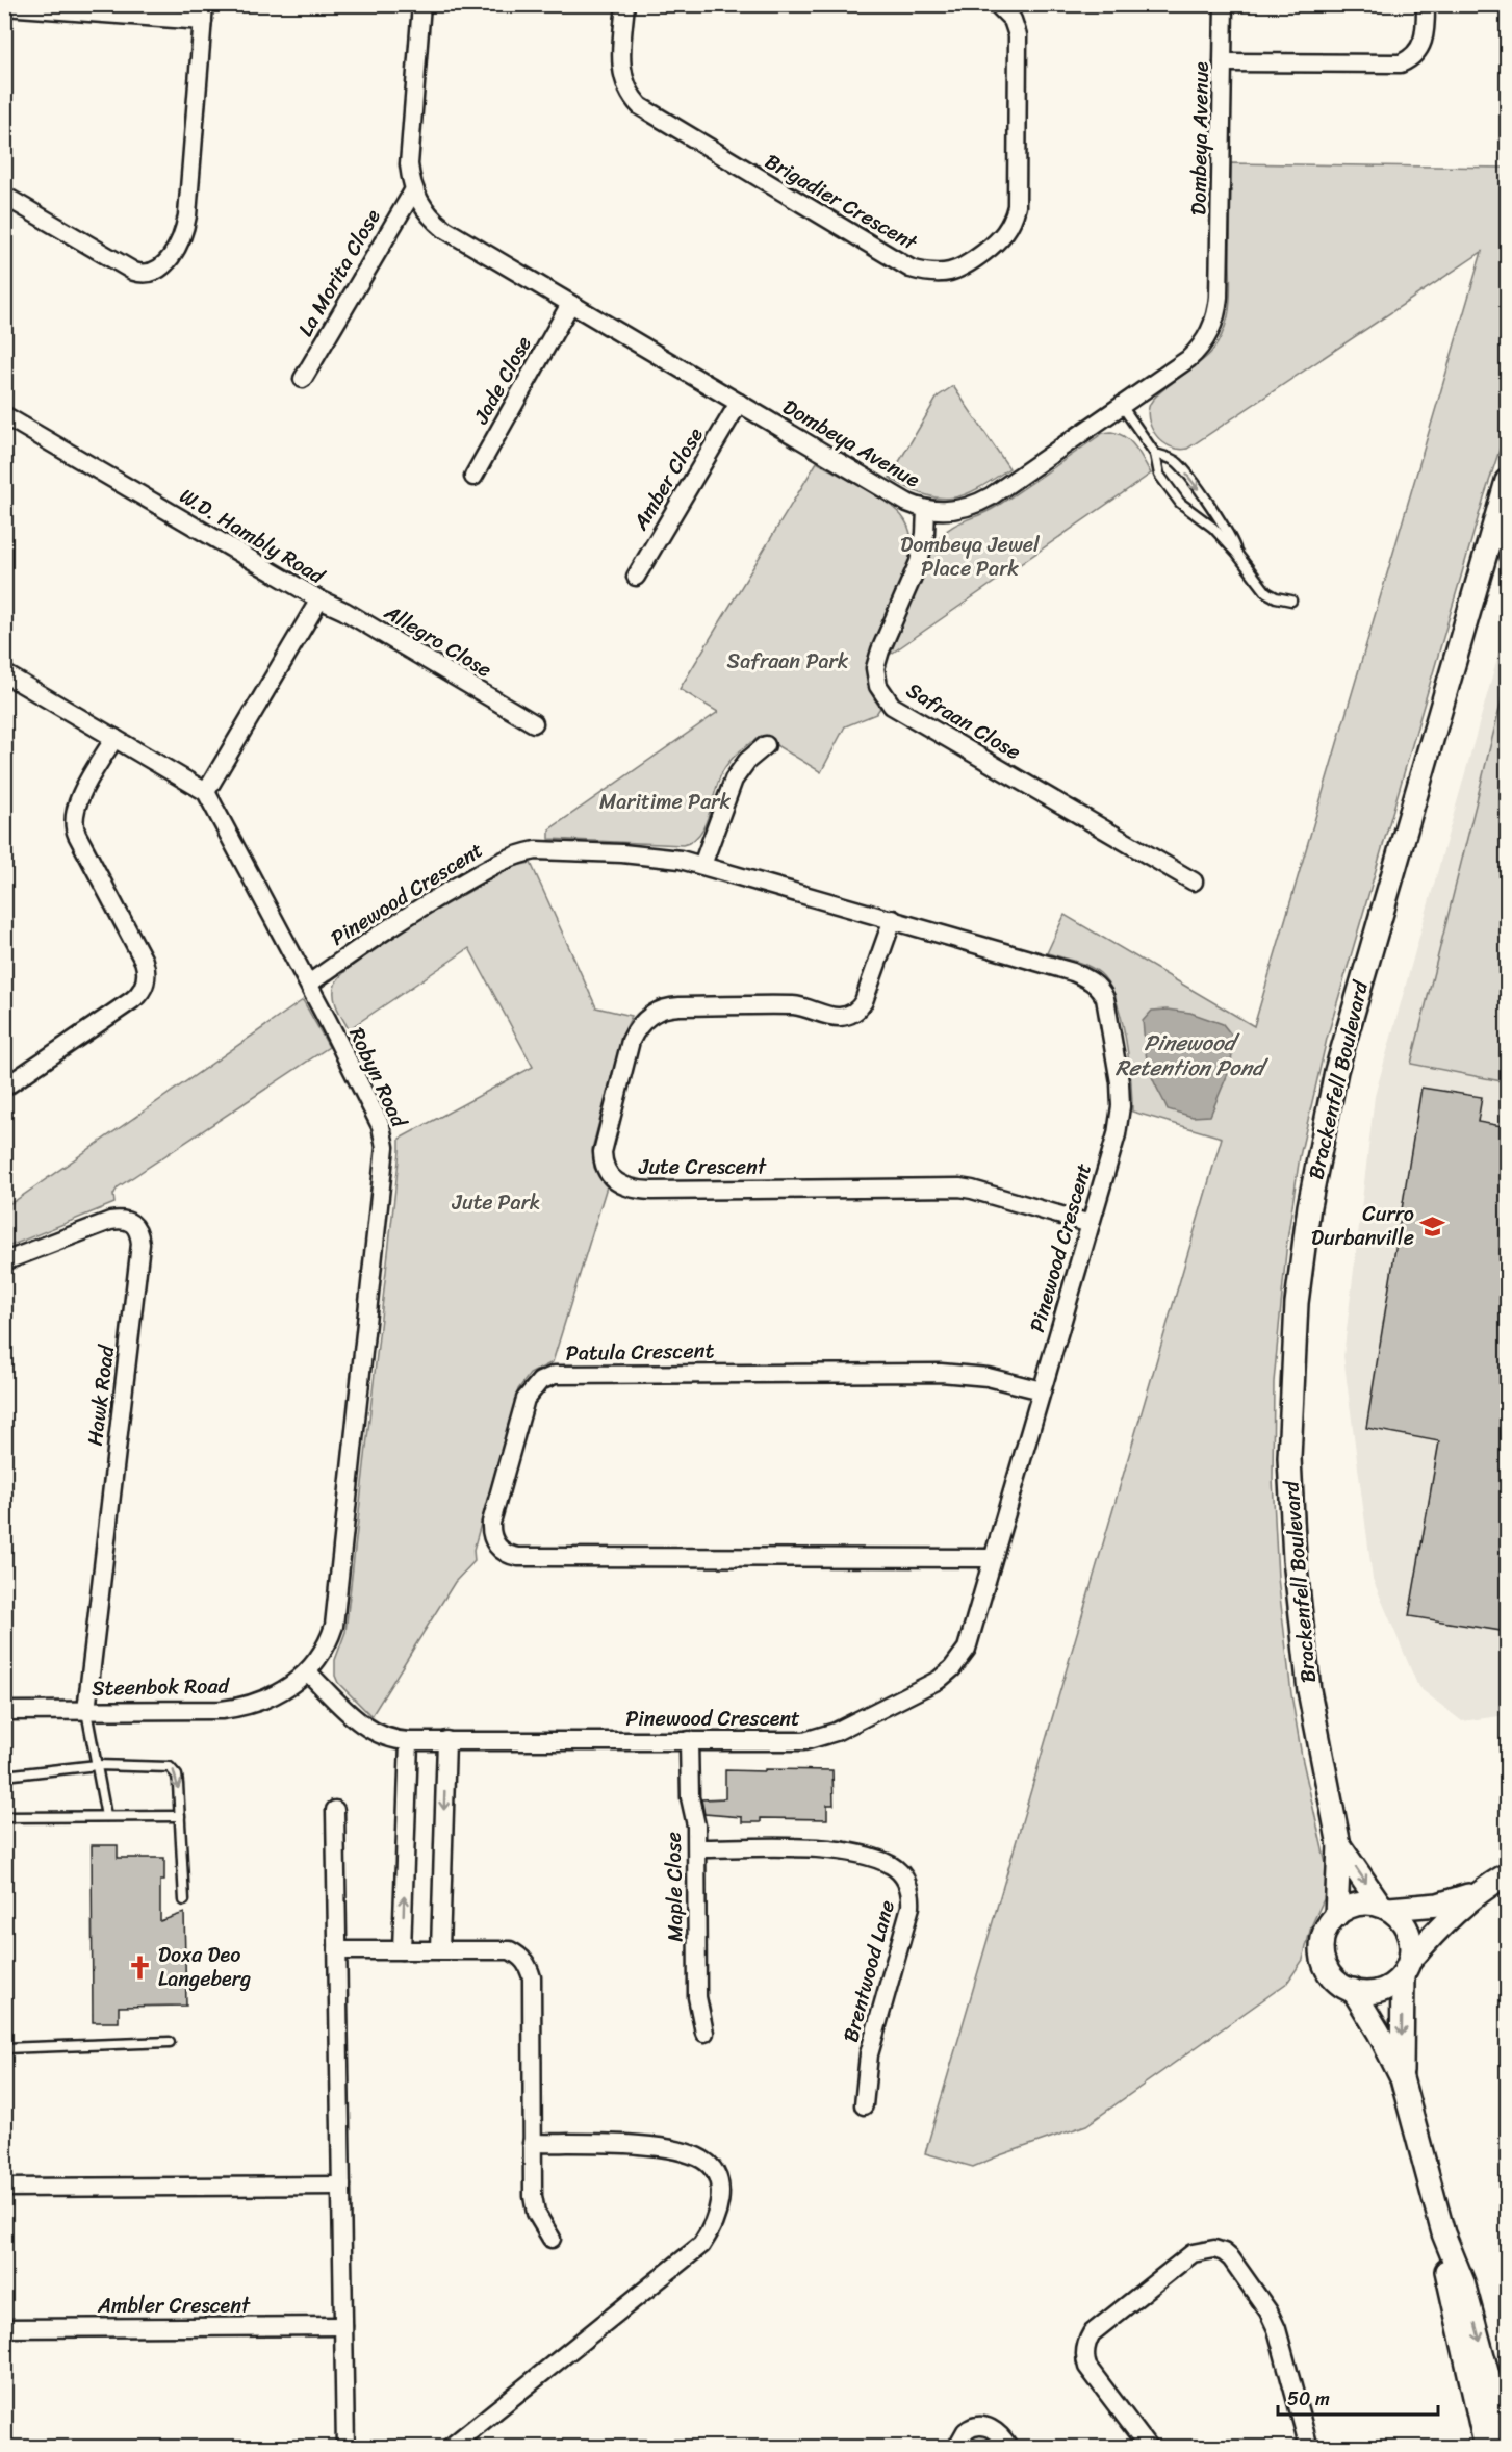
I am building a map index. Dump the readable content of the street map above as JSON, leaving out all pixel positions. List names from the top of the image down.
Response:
{
  "streets": {
    "street": [
      "Dombeya Avenue",
      "Brigadier Crescent",
      "La Morita Close",
      "Jade Close",
      "Amber Close",
      "W.D. Hambly Road",
      "Allegro Close",
      "Safraan Close",
      "Pinewood Crescent",
      "Robyn Road",
      "Brackenfell Boulevard",
      "Jute Crescent",
      "Patula Crescent",
      "Hawk Road",
      "Steenbok Road",
      "Maple Close",
      "Brentwood Lane",
      "Ambler Crescent"
    ]
  },
  "crossings": [
    ["Dombeya Avenue", "La Morita Close"],
    ["Dombeya Avenue", "Jade Close"],
    ["Dombeya Avenue", "Amber Close"],
    ["Dombeya Avenue", "Safraan Close"],
    ["W.D. Hambly Road", "Allegro Close"],
    ["W.D. Hambly Road", "Robyn Road"],
    ["Pinewood Crescent", "Robyn Road"],
    ["Pinewood Crescent", "Jute Crescent"],
    ["Pinewood Crescent", "Patula Crescent"],
    ["Pinewood Crescent", "Steenbok Road"],
    ["Pinewood Crescent", "Maple Close"],
    ["Robyn Road", "Steenbok Road"],
    ["Hawk Road", "Steenbok Road"],
    ["Maple Close", "Brentwood Lane"]
  ],
  "water": ["Pinewood Retention Pond"],
  "parks": [
    "Dombeya Jewel Place Park",
    "Safraan Park",
    "Maritime Park",
    "Jute Park"
  ],
  "places": {
    "school or university": ["Curro Durbanville"],
    "church": ["Doxa Deo Langeberg"]
  },
  "scale_bar": "50 m"
}
